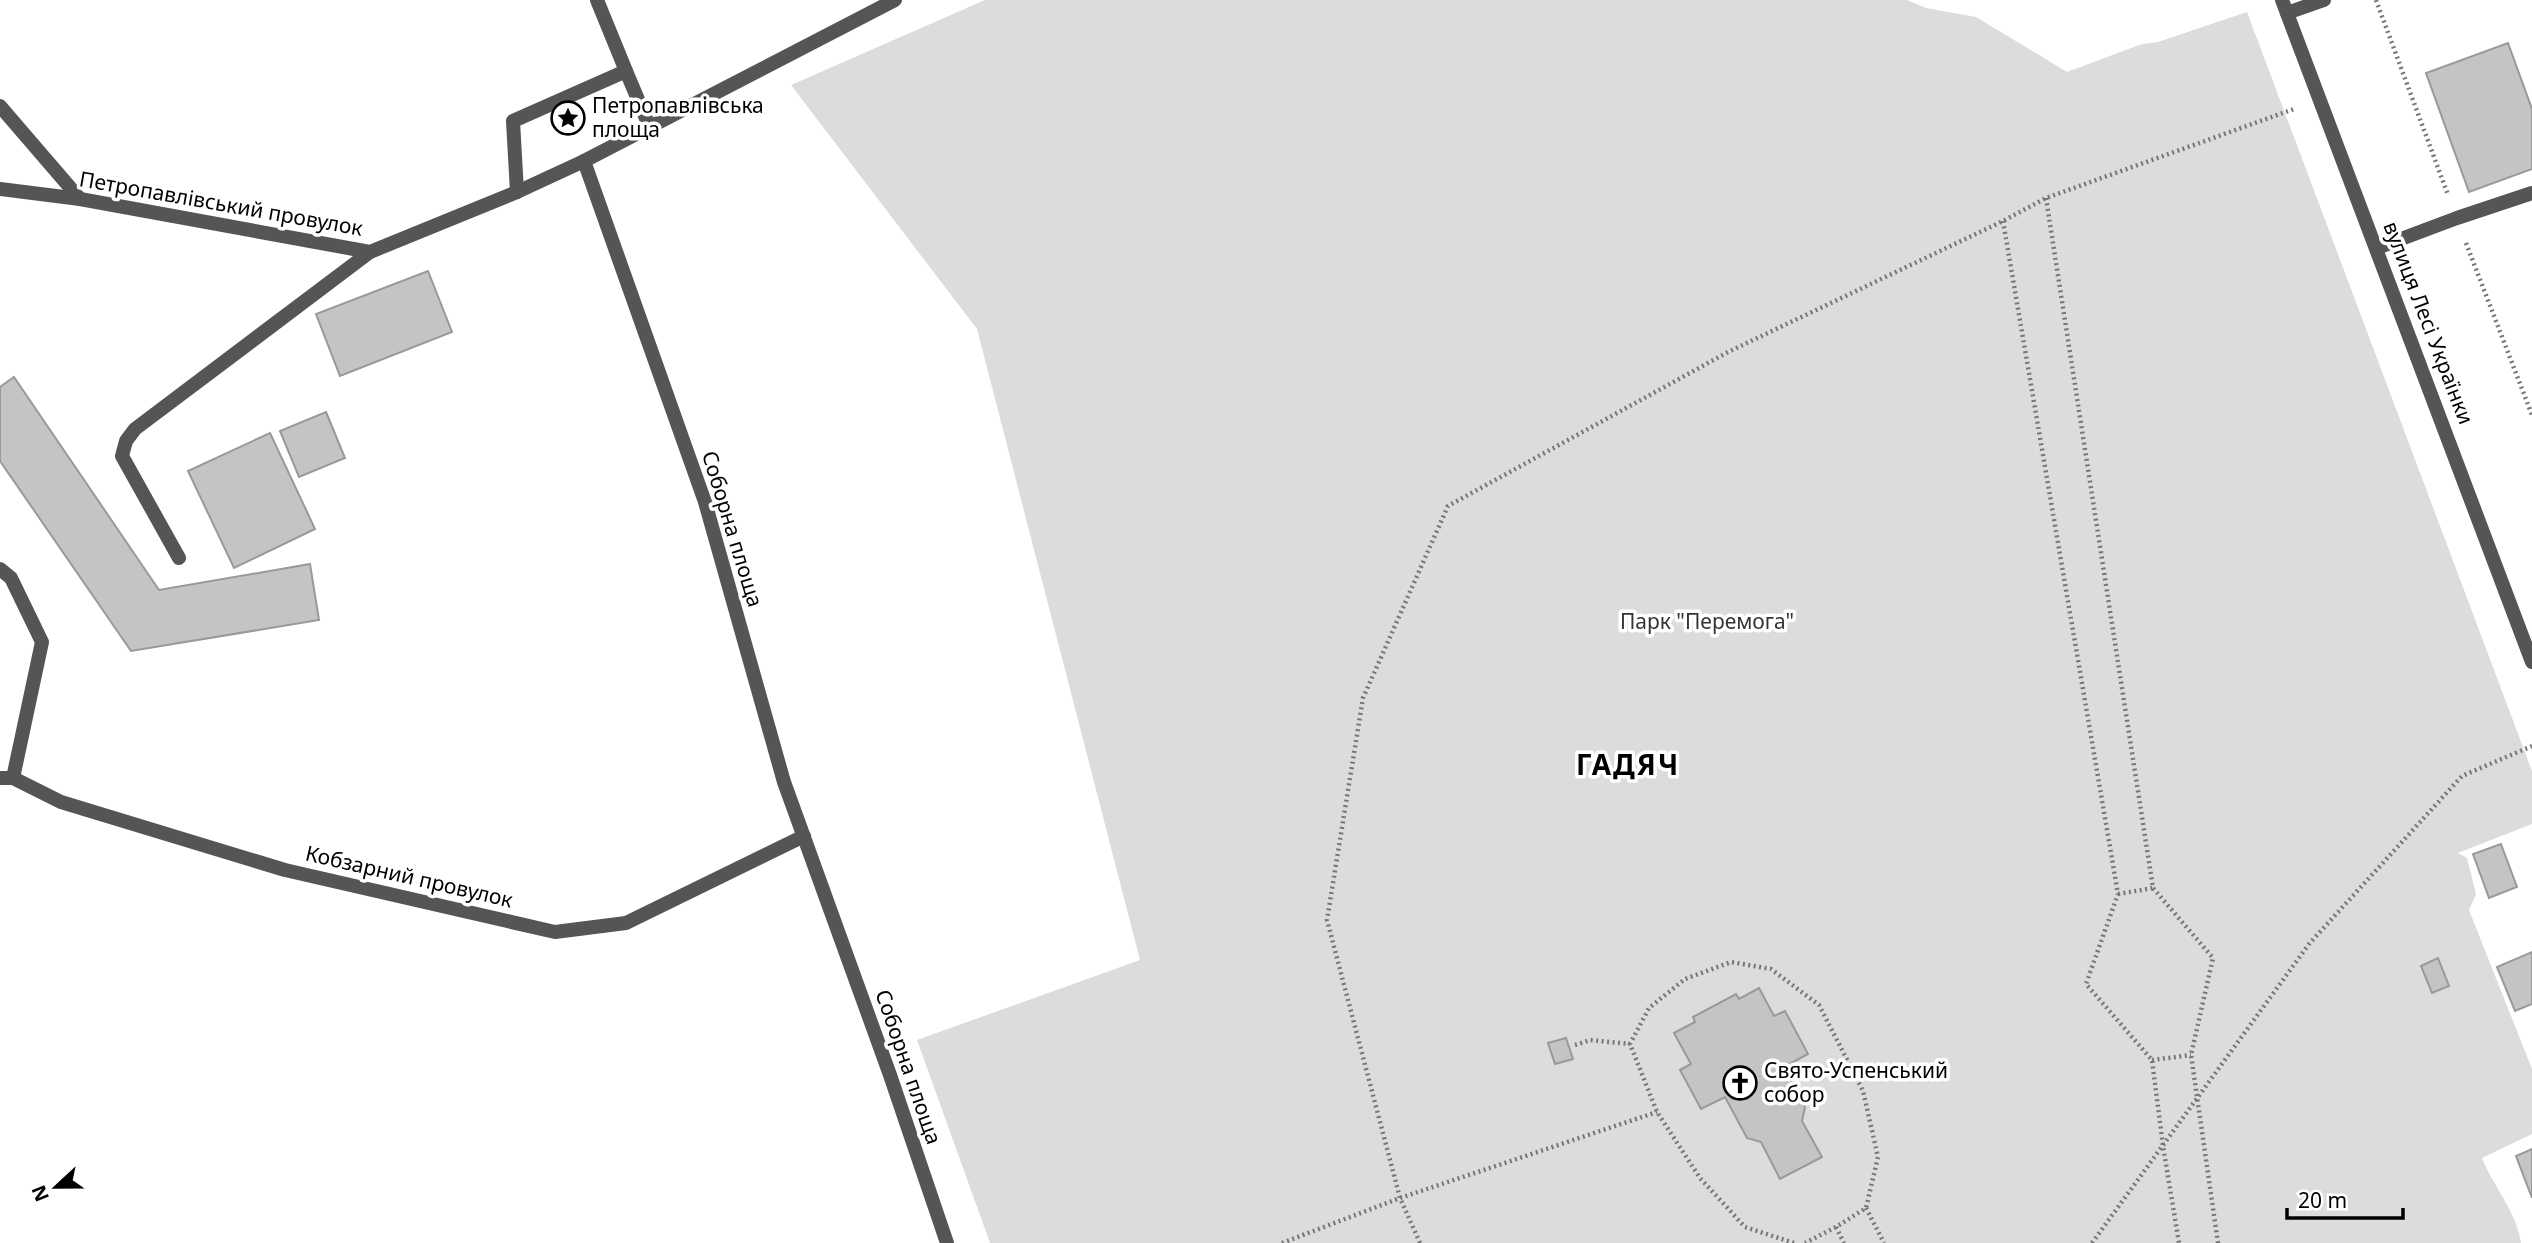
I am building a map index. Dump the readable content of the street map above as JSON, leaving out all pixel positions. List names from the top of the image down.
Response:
{
  "streets": {
    "street": [
      "Петропавлівський провулок",
      "вулиця Лесі Українки",
      "Соборна площа",
      "Кобзарний провулок"
    ]
  },
  "crossings": [
    ["Петропавлівський провулок", "Соборна площа"],
    ["Соборна площа", "Кобзарний провулок"]
  ],
  "districts": ["ГАДЯЧ"],
  "parks": ["Парк \"Перемога\""],
  "places": {
    "place": ["Петропавлівська площа"],
    "church": ["Свято-Успенський собор"]
  },
  "scale_bar": "20 m",
  "north": "left"
}
